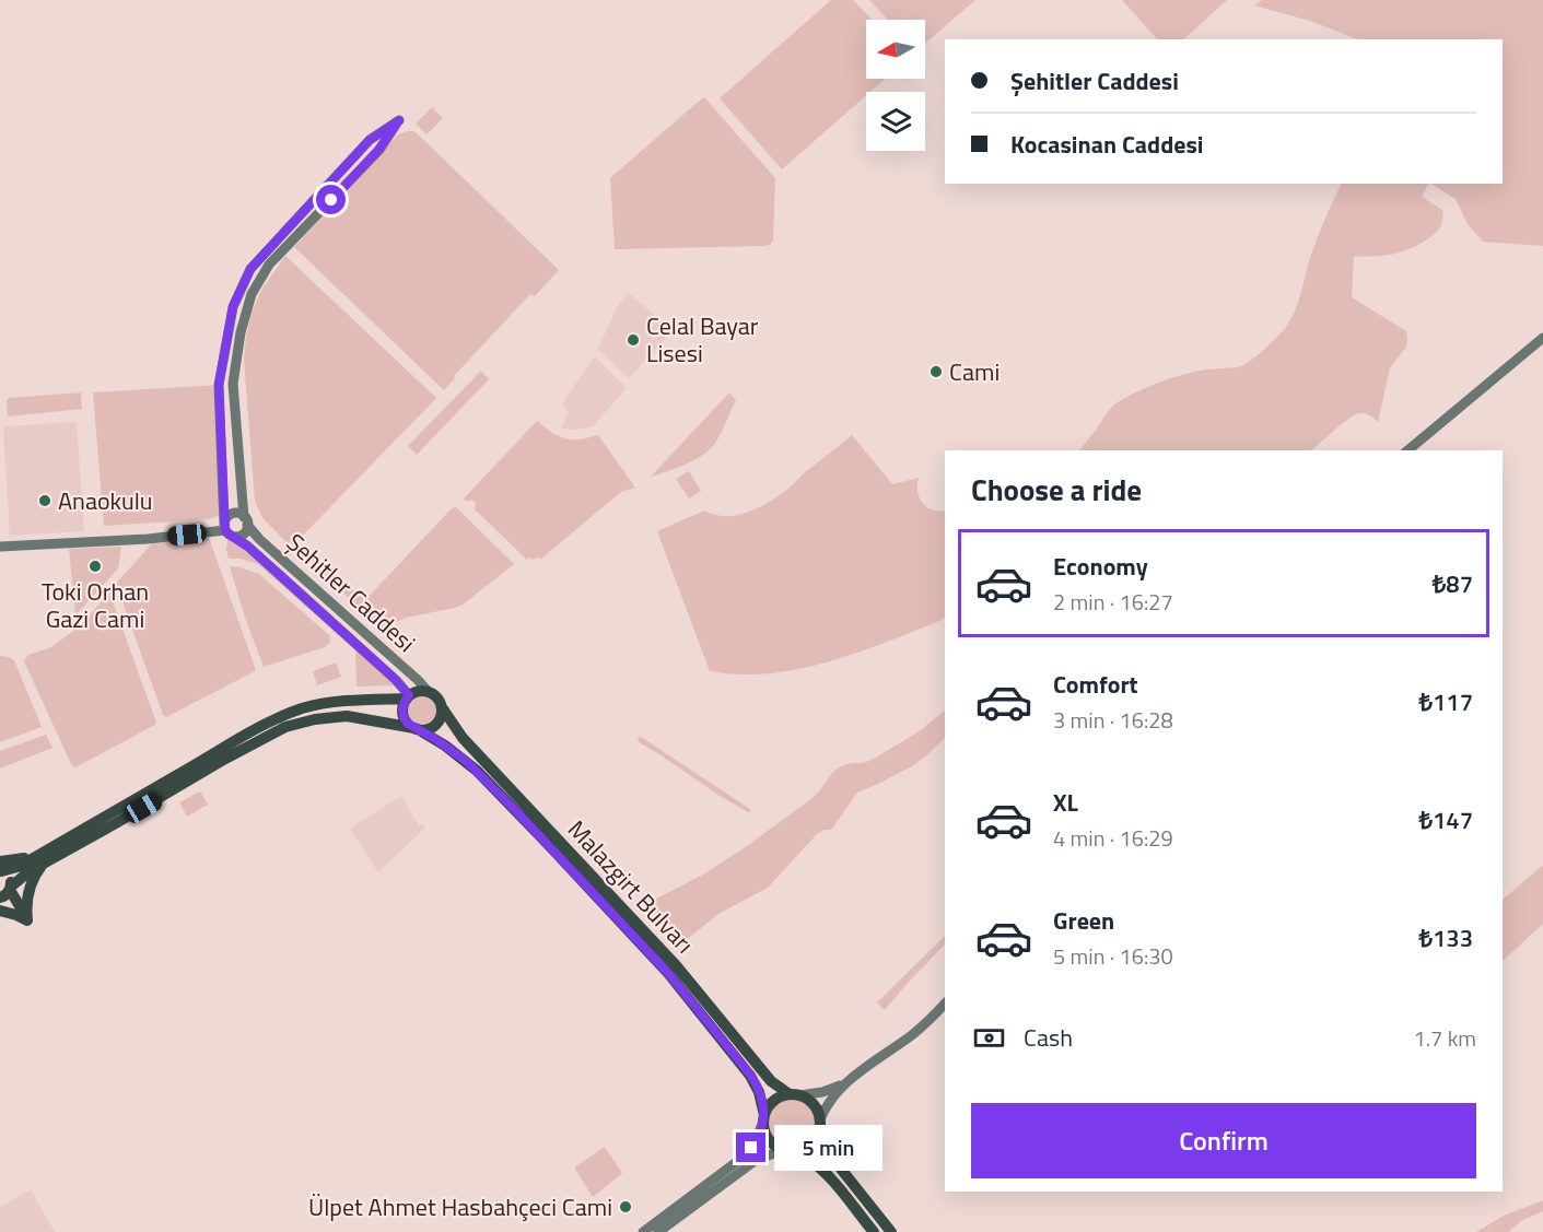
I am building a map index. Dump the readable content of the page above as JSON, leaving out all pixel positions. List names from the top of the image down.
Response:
{
  "streets": {
    "highway": ["Malazgirt Bulvarı"],
    "street": ["Şehitler Caddesi"]
  },
  "crossings": [
    ["Şehitler Caddesi", "Malazgirt Bulvarı"]
  ],
  "places": [
    "Celal Bayar Lisesi",
    "Cami",
    "Anaokulu",
    "Toki Orhan Gazi Cami",
    "Ülpet Ahmet Hasbahçeci Cami"
  ],
  "north": "left",
  "page": {
    "banner": ["Şehitler Caddesi", "Kocasinan Caddesi"],
    "heading": "Choose a ride",
    "list": [
      {
        "name": "Economy",
        "note": "2 min · 16:27",
        "value": "₺87"
      },
      {
        "name": "Comfort",
        "note": "3 min · 16:28",
        "value": "₺117"
      },
      {
        "name": "XL",
        "note": "4 min · 16:29",
        "value": "₺147"
      },
      {
        "name": "Green",
        "note": "5 min · 16:30",
        "value": "₺133"
      }
    ],
    "pay": ["Cash", "1.7 km"],
    "buttons": "Confirm",
    "bubble": "5 min"
  }
}
